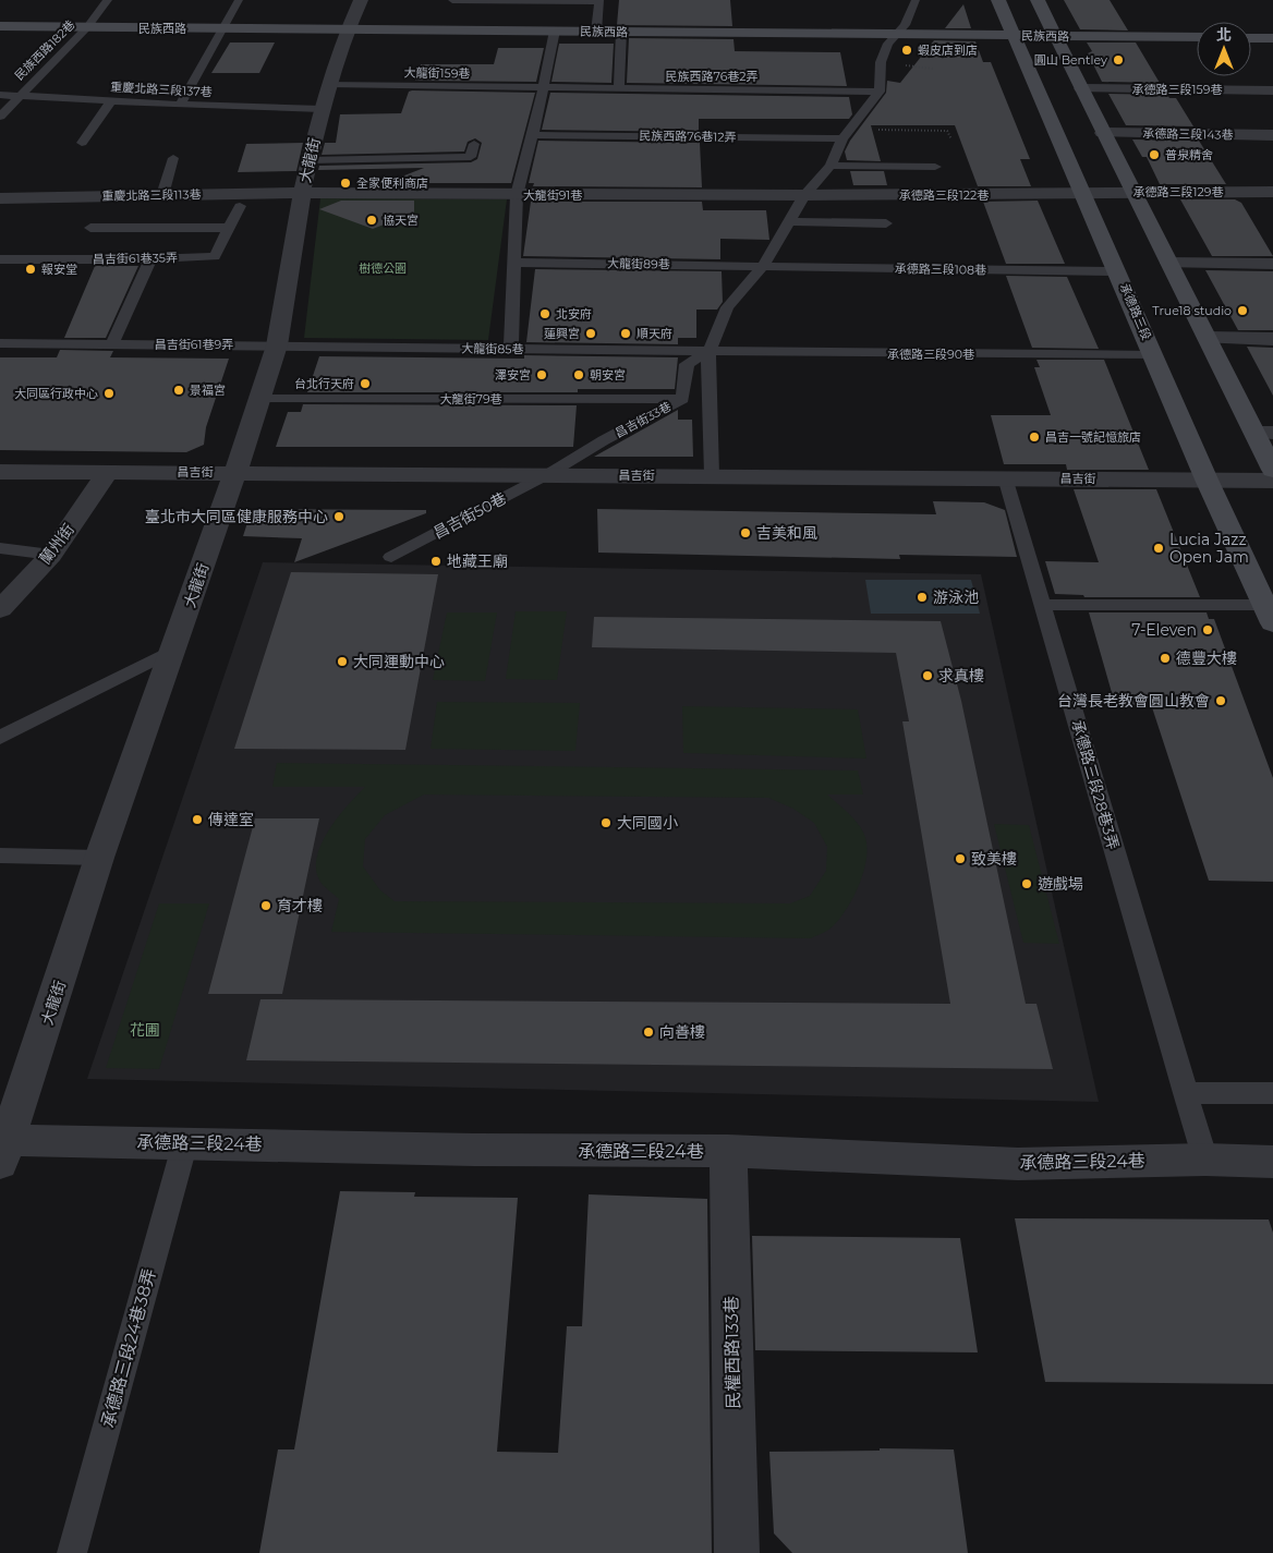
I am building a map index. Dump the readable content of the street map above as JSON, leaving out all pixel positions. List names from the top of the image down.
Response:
{
  "streets": {
    "main road": ["民族西路", "承德路三段"],
    "street": [
      "承德路三段159巷",
      "承德路三段143巷",
      "大龍街",
      "承德路三段129巷",
      "重慶北路三段113巷",
      "大龍街91巷",
      "承德路三段122巷",
      "昌吉街",
      "蘭州街",
      "承德路三段24巷",
      "民權西路133巷"
    ],
    "lane": [
      "民族西路182巷",
      "大龍街159巷",
      "民族西路76巷2弄",
      "重慶北路三段137巷",
      "民族西路76巷12弄",
      "昌吉街61巷35弄",
      "大龍街89巷",
      "承德路三段108巷",
      "昌吉街61巷9弄",
      "大龍街85巷",
      "承德路三段90巷",
      "大龍街79巷",
      "昌吉街33巷",
      "昌吉街50巷",
      "承德路三段28巷3弄",
      "承德路三段24巷38弄"
    ]
  },
  "crossings": [
    ["民族西路", "民族西路182巷"],
    ["民族西路", "大龍街"],
    ["民族西路", "承德路三段"],
    ["民族西路182巷", "重慶北路三段137巷"],
    ["大龍街159巷", "民族西路76巷2弄"],
    ["大龍街159巷", "大龍街"],
    ["重慶北路三段137巷", "大龍街"],
    ["大龍街", "重慶北路三段113巷"],
    ["大龍街", "大龍街91巷"],
    ["大龍街", "昌吉街61巷9弄"],
    ["大龍街", "大龍街85巷"],
    ["大龍街", "大龍街79巷"],
    ["大龍街", "昌吉街"],
    ["大龍街", "承德路三段24巷"],
    ["承德路三段129巷", "承德路三段122巷"],
    ["承德路三段129巷", "承德路三段"],
    ["重慶北路三段113巷", "大龍街91巷"],
    ["大龍街91巷", "承德路三段122巷"],
    ["承德路三段122巷", "承德路三段"],
    ["大龍街89巷", "承德路三段108巷"],
    ["承德路三段108巷", "承德路三段"],
    ["承德路三段", "承德路三段90巷"],
    ["承德路三段", "昌吉街"],
    ["昌吉街61巷9弄", "大龍街85巷"],
    ["大龍街85巷", "承德路三段90巷"],
    ["大龍街85巷", "昌吉街33巷"],
    ["承德路三段90巷", "昌吉街33巷"],
    ["大龍街79巷", "昌吉街33巷"],
    ["昌吉街33巷", "昌吉街"],
    ["昌吉街33巷", "昌吉街50巷"],
    ["昌吉街", "昌吉街50巷"],
    ["昌吉街", "蘭州街"],
    ["昌吉街", "承德路三段28巷3弄"],
    ["承德路三段24巷", "承德路三段24巷38弄"],
    ["承德路三段24巷", "民權西路133巷"]
  ],
  "parks": ["樹德公園", "花圃"],
  "places": [
    "蝦皮店到店",
    "圓山 Bentley",
    "普泉精舍",
    "全家便利商店",
    "協天宮",
    "報安堂",
    "True18 studio",
    "北安府",
    "蓮興宮",
    "順天府",
    "澤安宮",
    "朝安宮",
    "台北行天府",
    "景福宮",
    "大同區行政中心",
    "昌吉一號記憶旅店",
    "臺北市大同區健康服務中心",
    "吉美和風",
    "Lucia Jazz Open Jam",
    "地藏王廟",
    "游泳池",
    "7-Eleven",
    "德豐大樓",
    "大同運動中心",
    "求真樓",
    "台灣長老教會圓山教會",
    "傳達室",
    "大同國小",
    "致美樓",
    "遊戲場",
    "育才樓",
    "向善樓"
  ],
  "north": "top"
}
